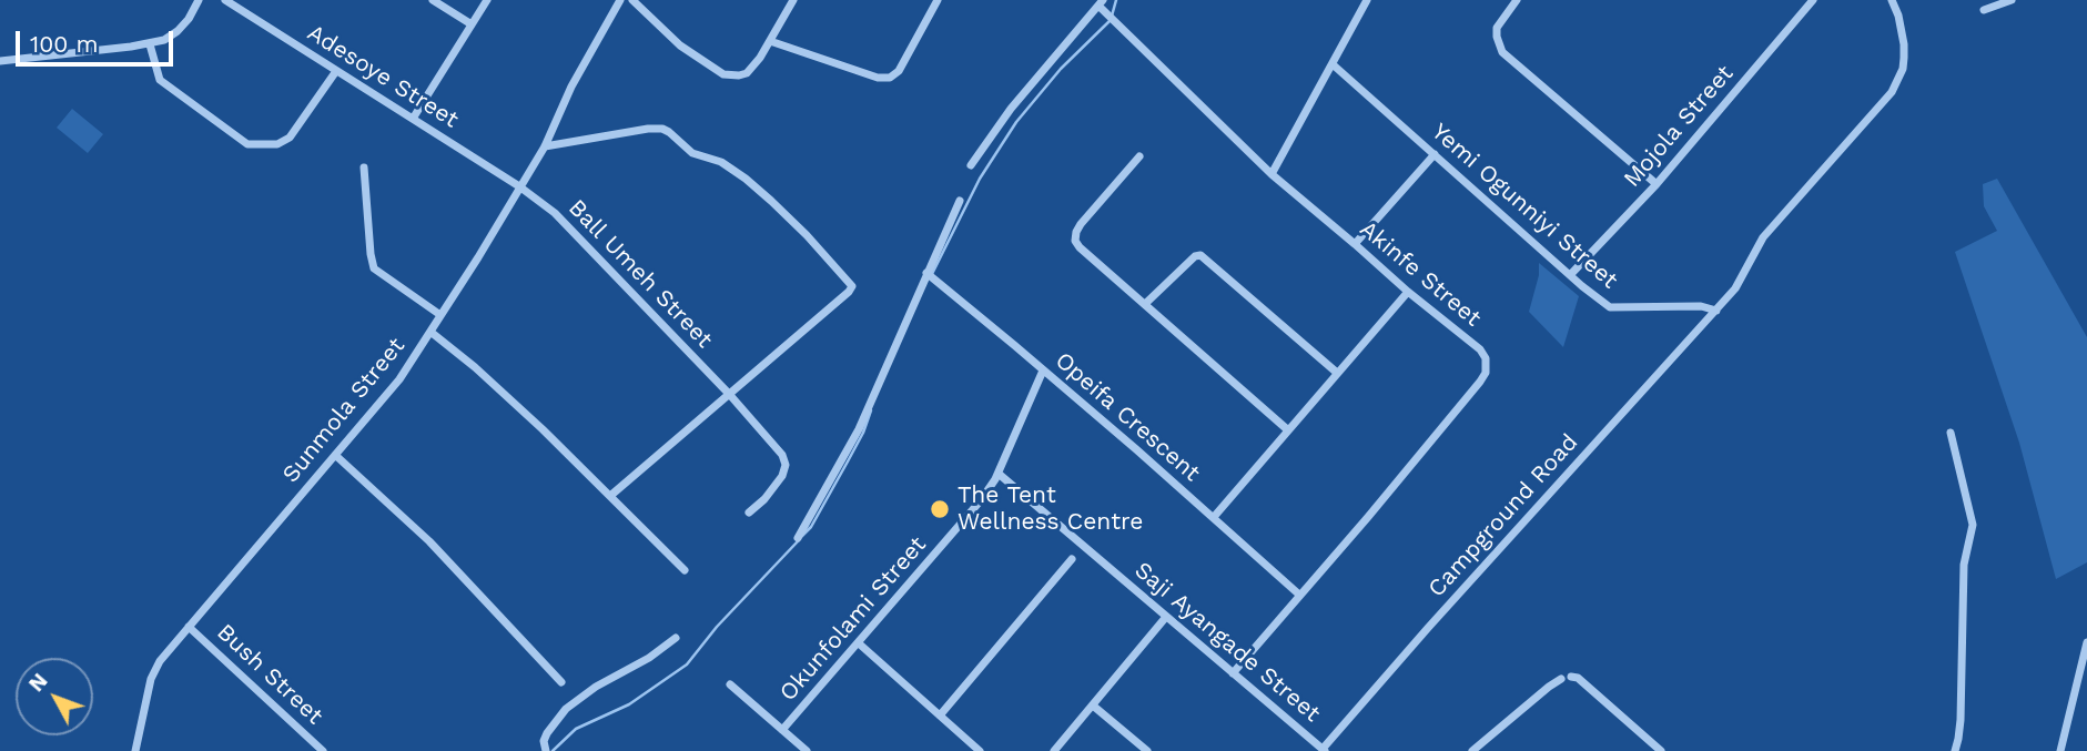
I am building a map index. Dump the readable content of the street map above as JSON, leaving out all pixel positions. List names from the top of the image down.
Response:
{
  "streets": {
    "street": [
      "Adesoye Street",
      "Mojola Street",
      "Yemi Ogunniyi Street",
      "Ball Umeh Street",
      "Akinfe Street",
      "Sunmola Street",
      "Opeifa Crescent",
      "Campground Road",
      "Okunfolami Street",
      "Saji Ayangade Street",
      "Bush Street"
    ]
  },
  "crossings": [
    ["Adesoye Street", "Ball Umeh Street"],
    ["Adesoye Street", "Sunmola Street"],
    ["Mojola Street", "Yemi Ogunniyi Street"],
    ["Yemi Ogunniyi Street", "Campground Road"],
    ["Ball Umeh Street", "Sunmola Street"],
    ["Akinfe Street", "Opeifa Crescent"],
    ["Akinfe Street", "Saji Ayangade Street"],
    ["Sunmola Street", "Bush Street"],
    ["Opeifa Crescent", "Okunfolami Street"],
    ["Campground Road", "Saji Ayangade Street"],
    ["Okunfolami Street", "Saji Ayangade Street"]
  ],
  "places": ["The Tent Wellness Centre"],
  "scale_bar": "100 m",
  "north": "top left"
}
